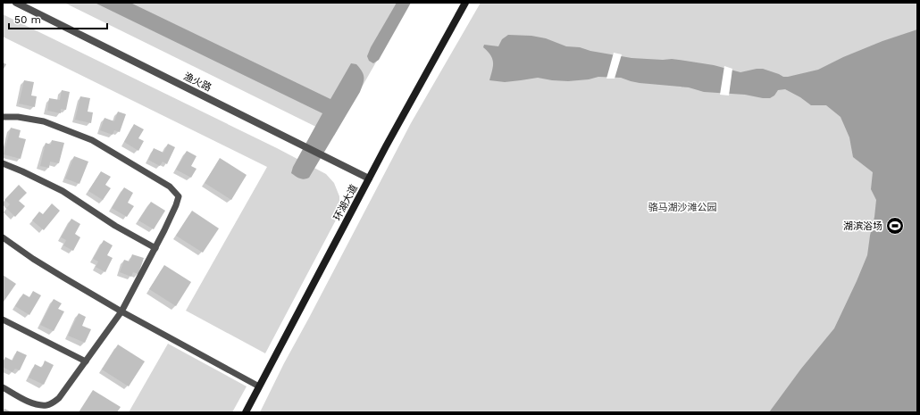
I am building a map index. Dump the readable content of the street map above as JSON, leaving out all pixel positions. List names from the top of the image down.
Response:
{
  "streets": {
    "main road": ["环湖大道"],
    "street": ["渔火路"]
  },
  "crossings": [
    ["渔火路", "环湖大道"]
  ],
  "parks": ["骆马湖沙滩公园"],
  "places": {
    "sports": ["湖滨浴场"]
  },
  "scale_bar": "50 m"
}
